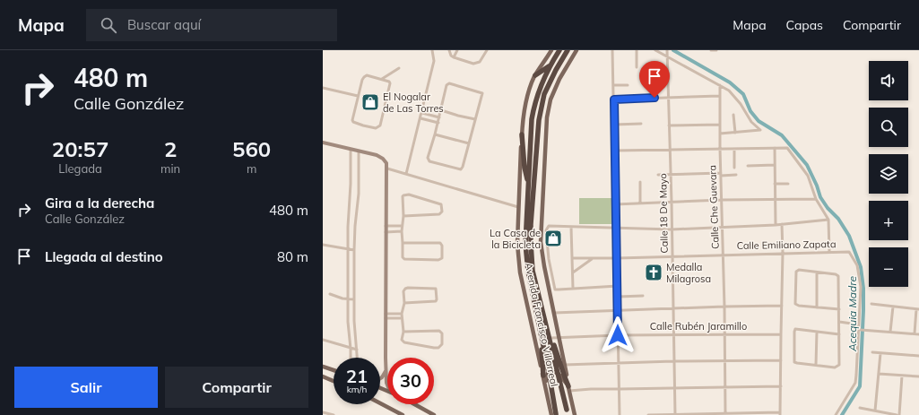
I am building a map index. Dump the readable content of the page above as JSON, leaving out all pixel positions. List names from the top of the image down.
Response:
{
  "streets": {
    "highway": ["Avenida Francisco Villarreal"],
    "street": [
      "Calle Che Guevara",
      "Calle 18 De Mayo",
      "Calle Emiliano Zapata",
      "Calle Rubén Jaramillo"
    ]
  },
  "crossings": [
    ["Calle Che Guevara", "Calle Emiliano Zapata"],
    ["Calle Che Guevara", "Calle Rubén Jaramillo"],
    ["Calle 18 De Mayo", "Calle Emiliano Zapata"],
    ["Calle 18 De Mayo", "Calle Rubén Jaramillo"],
    ["Avenida Francisco Villarreal", "Calle Rubén Jaramillo"]
  ],
  "water": ["Acequia Madre"],
  "places": {
    "shop": ["El Nogalar de Las Torres", "La Casa de la Bicicleta"],
    "church": ["Medalla Milagrosa"]
  },
  "page": {
    "header": "Mapa",
    "search": "Buscar aquí",
    "nav": ["Mapa", "Capas", "Compartir"],
    "turn": ["480 m", "Calle González"],
    "map_buttons": ["+", "−"],
    "eta": [
      "20:57",
      "Llegada",
      "2",
      "min",
      "560",
      "m"
    ],
    "list": [
      {
        "name": "Gira a la derecha",
        "note": "Calle González",
        "value": "480 m"
      },
      {
        "name": "Llegada al destino",
        "value": "80 m"
      }
    ],
    "speed": "21 km/h",
    "limit": "30",
    "buttons": ["Salir", "Compartir"]
  }
}
